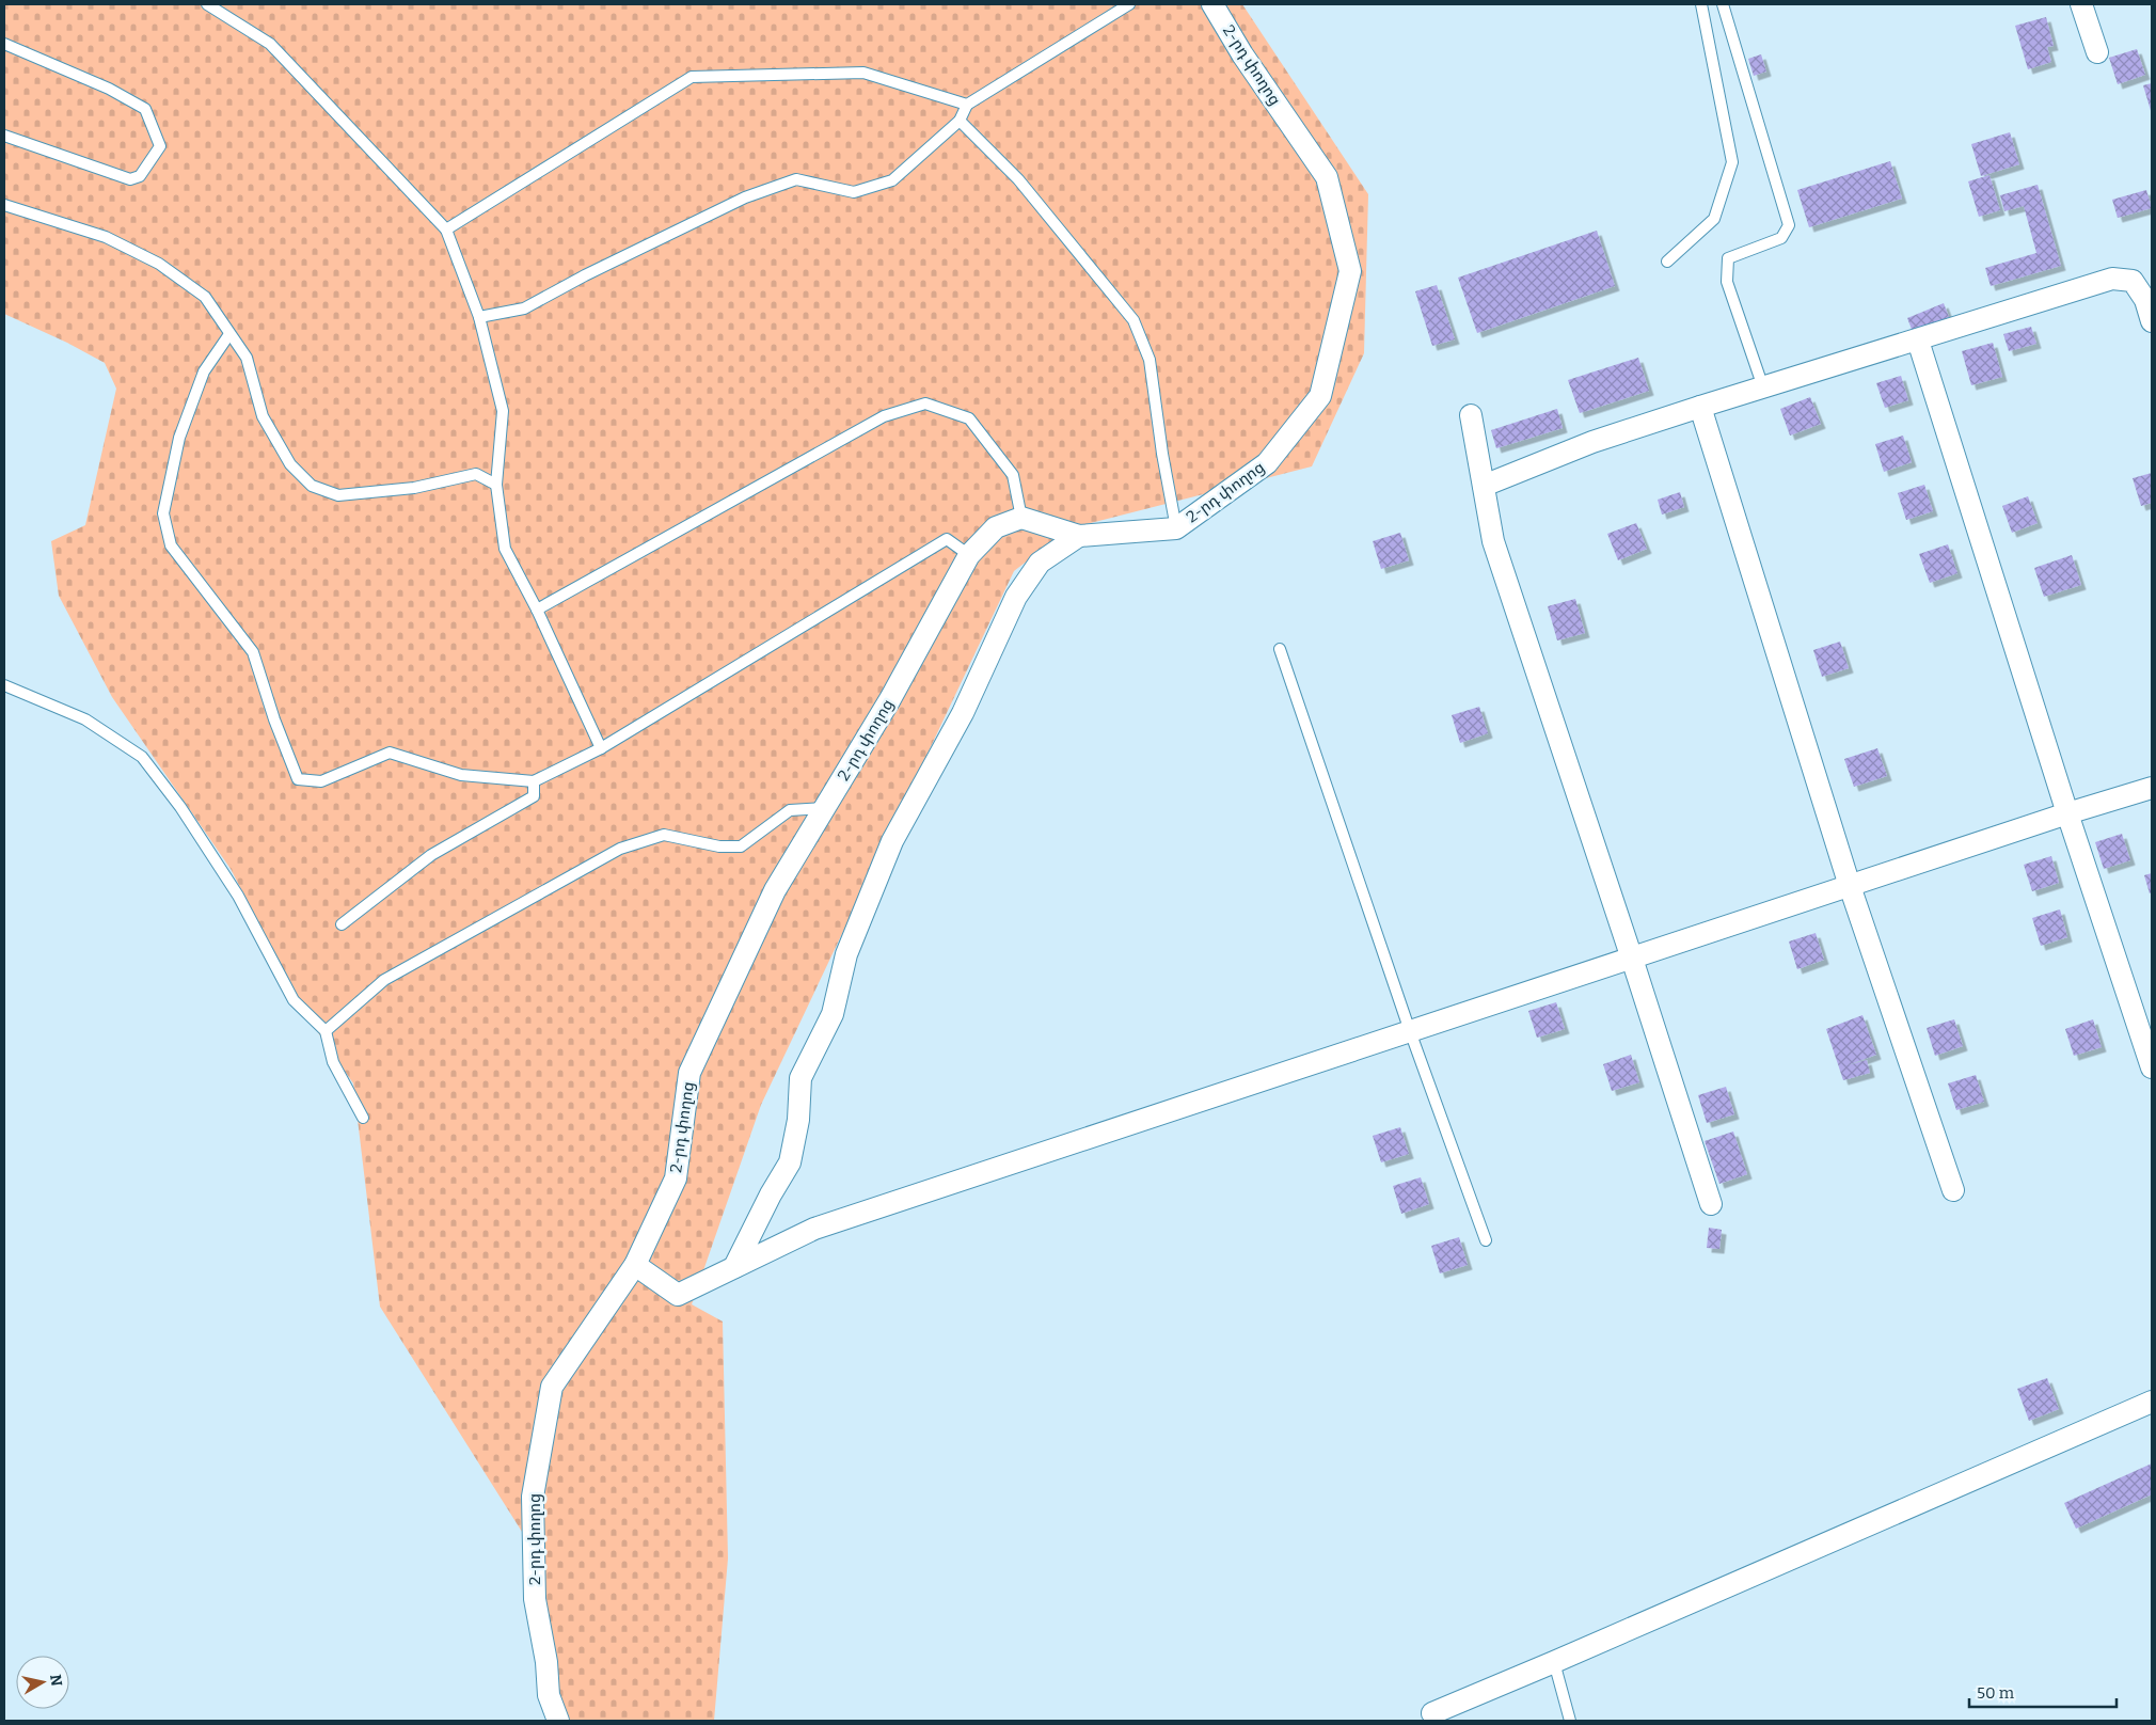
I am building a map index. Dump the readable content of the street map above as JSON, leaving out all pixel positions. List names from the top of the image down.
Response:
{
  "streets": {
    "street": ["2-րդ փողոց"]
  },
  "scale_bar": "50 m",
  "north": "right"
}
